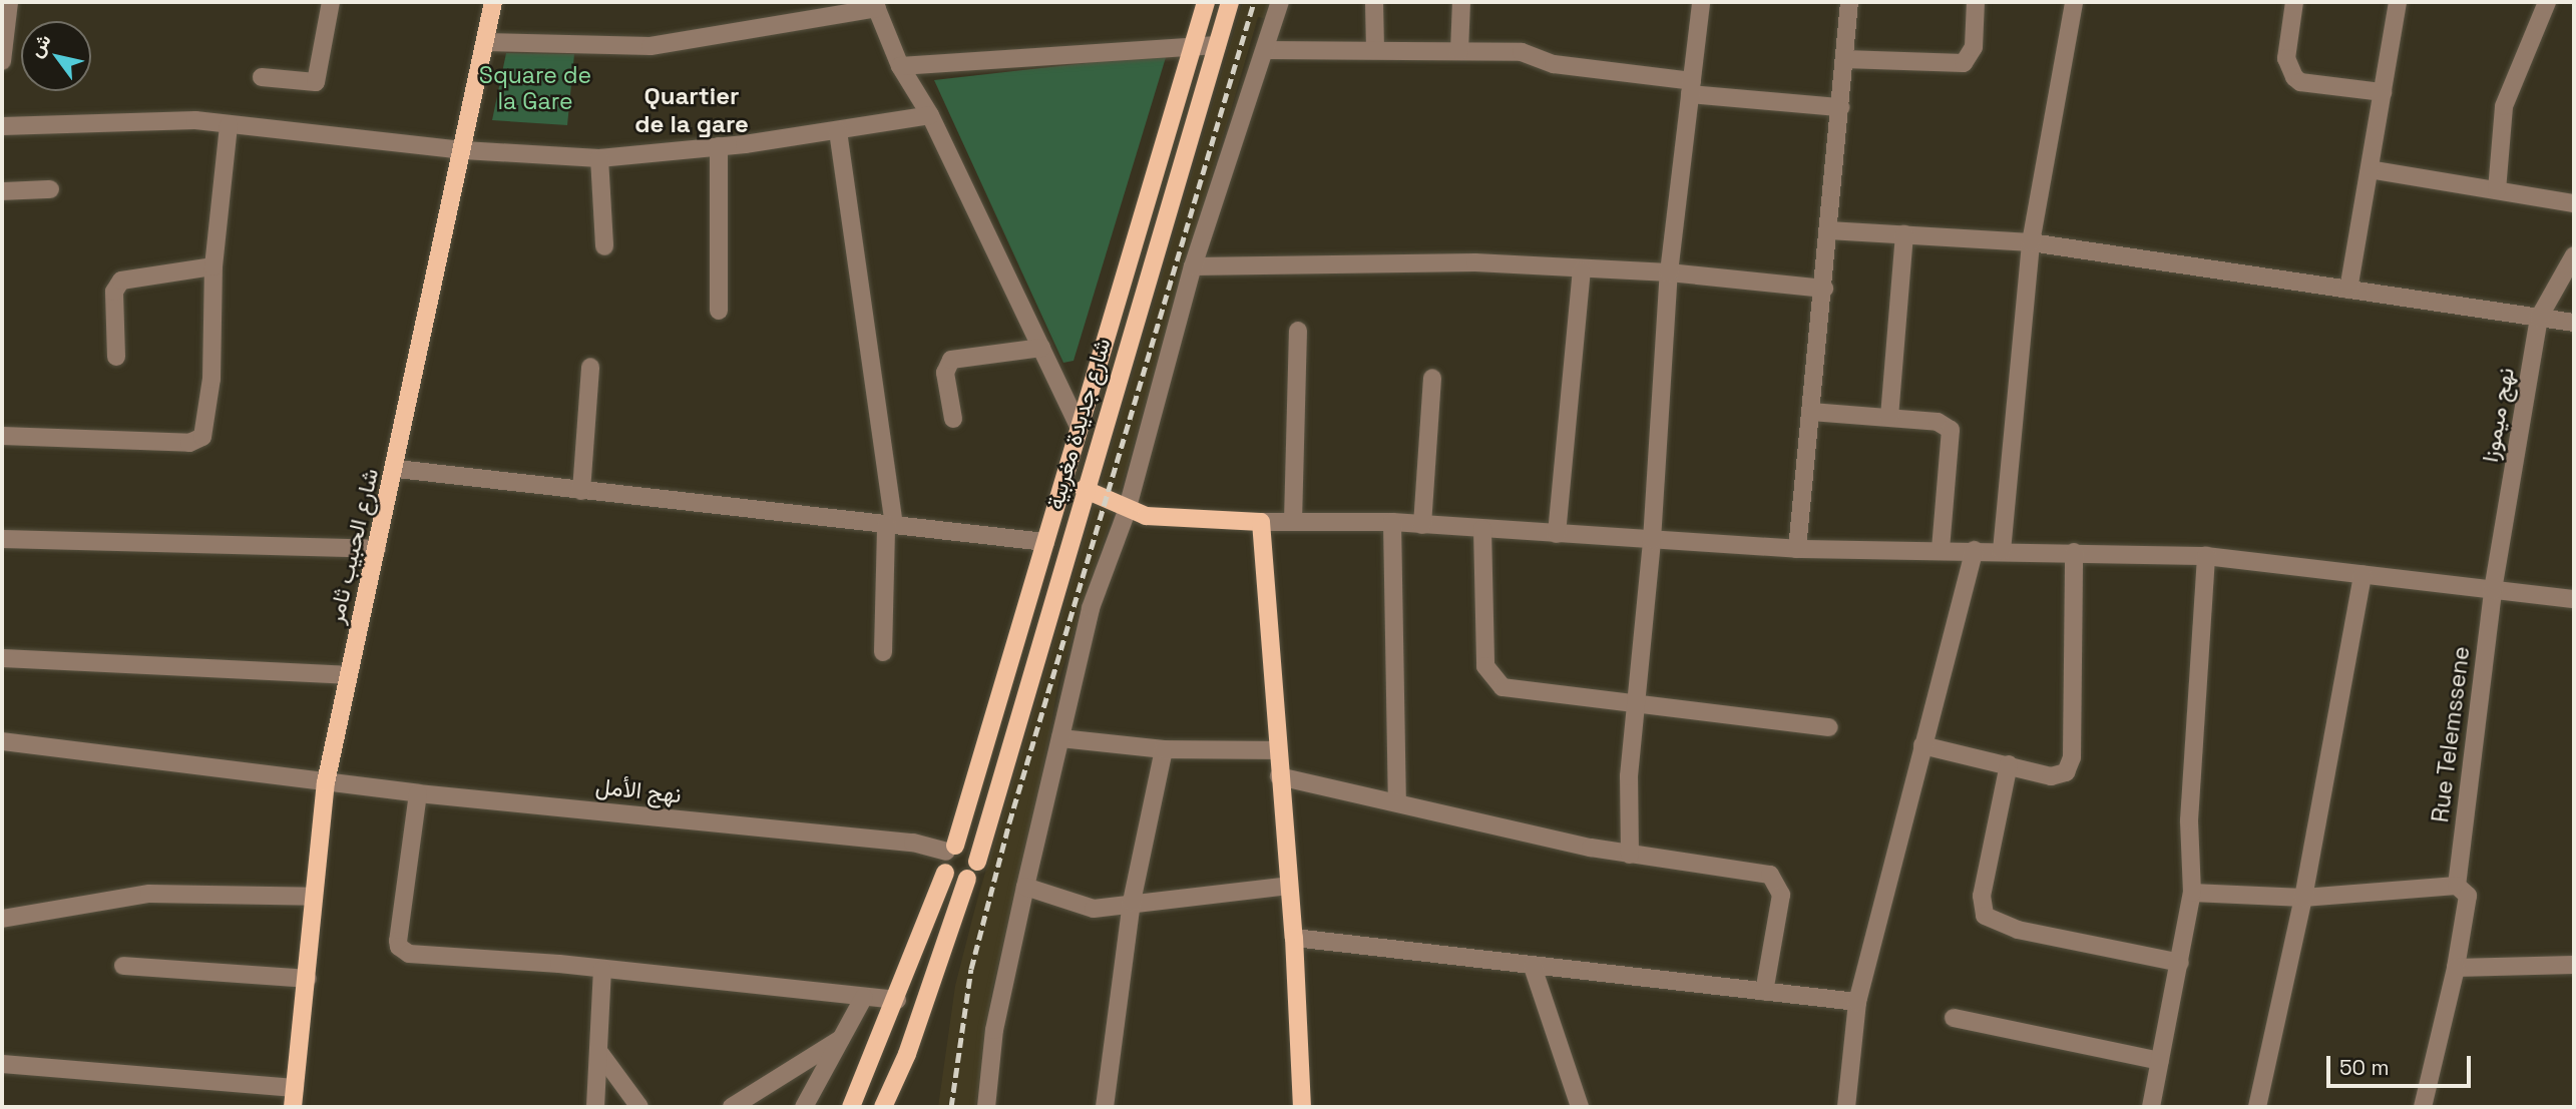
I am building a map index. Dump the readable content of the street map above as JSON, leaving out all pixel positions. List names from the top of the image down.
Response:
{
  "streets": {
    "main road": ["شارع جديدة مغربية", "شارع الحبيب ثامر"],
    "street": ["نهج ميموزا", "Rue Telemssene", "نهج الأمل"]
  },
  "crossings": [
    ["نهج ميموزا", "Rue Telemssene"],
    ["شارع جديدة مغربية", "نهج الأمل"],
    ["شارع الحبيب ثامر", "نهج الأمل"]
  ],
  "districts": ["Quartier de la gare"],
  "parks": ["Square de la Gare"],
  "scale_bar": "50 m",
  "north": "top left"
}
